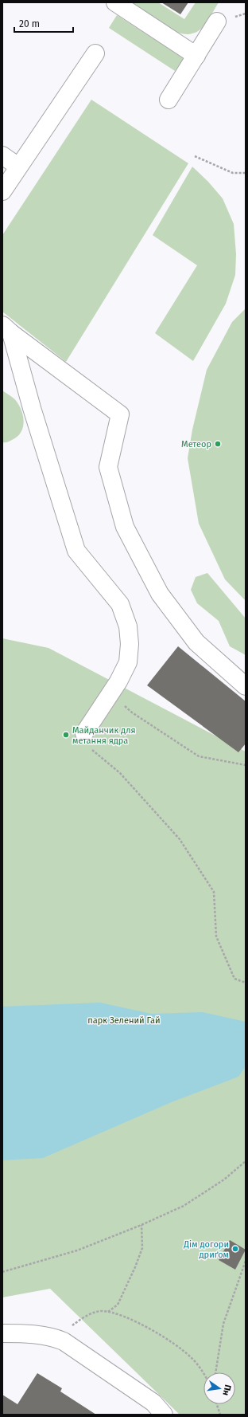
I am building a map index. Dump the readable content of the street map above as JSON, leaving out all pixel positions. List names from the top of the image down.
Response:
{
  "parks": ["парк Зелений Гай"],
  "places": ["Метеор", "Майданчик для метання ядра", "Дім догори дриґом"],
  "scale_bar": "20 m",
  "north": "right"
}
